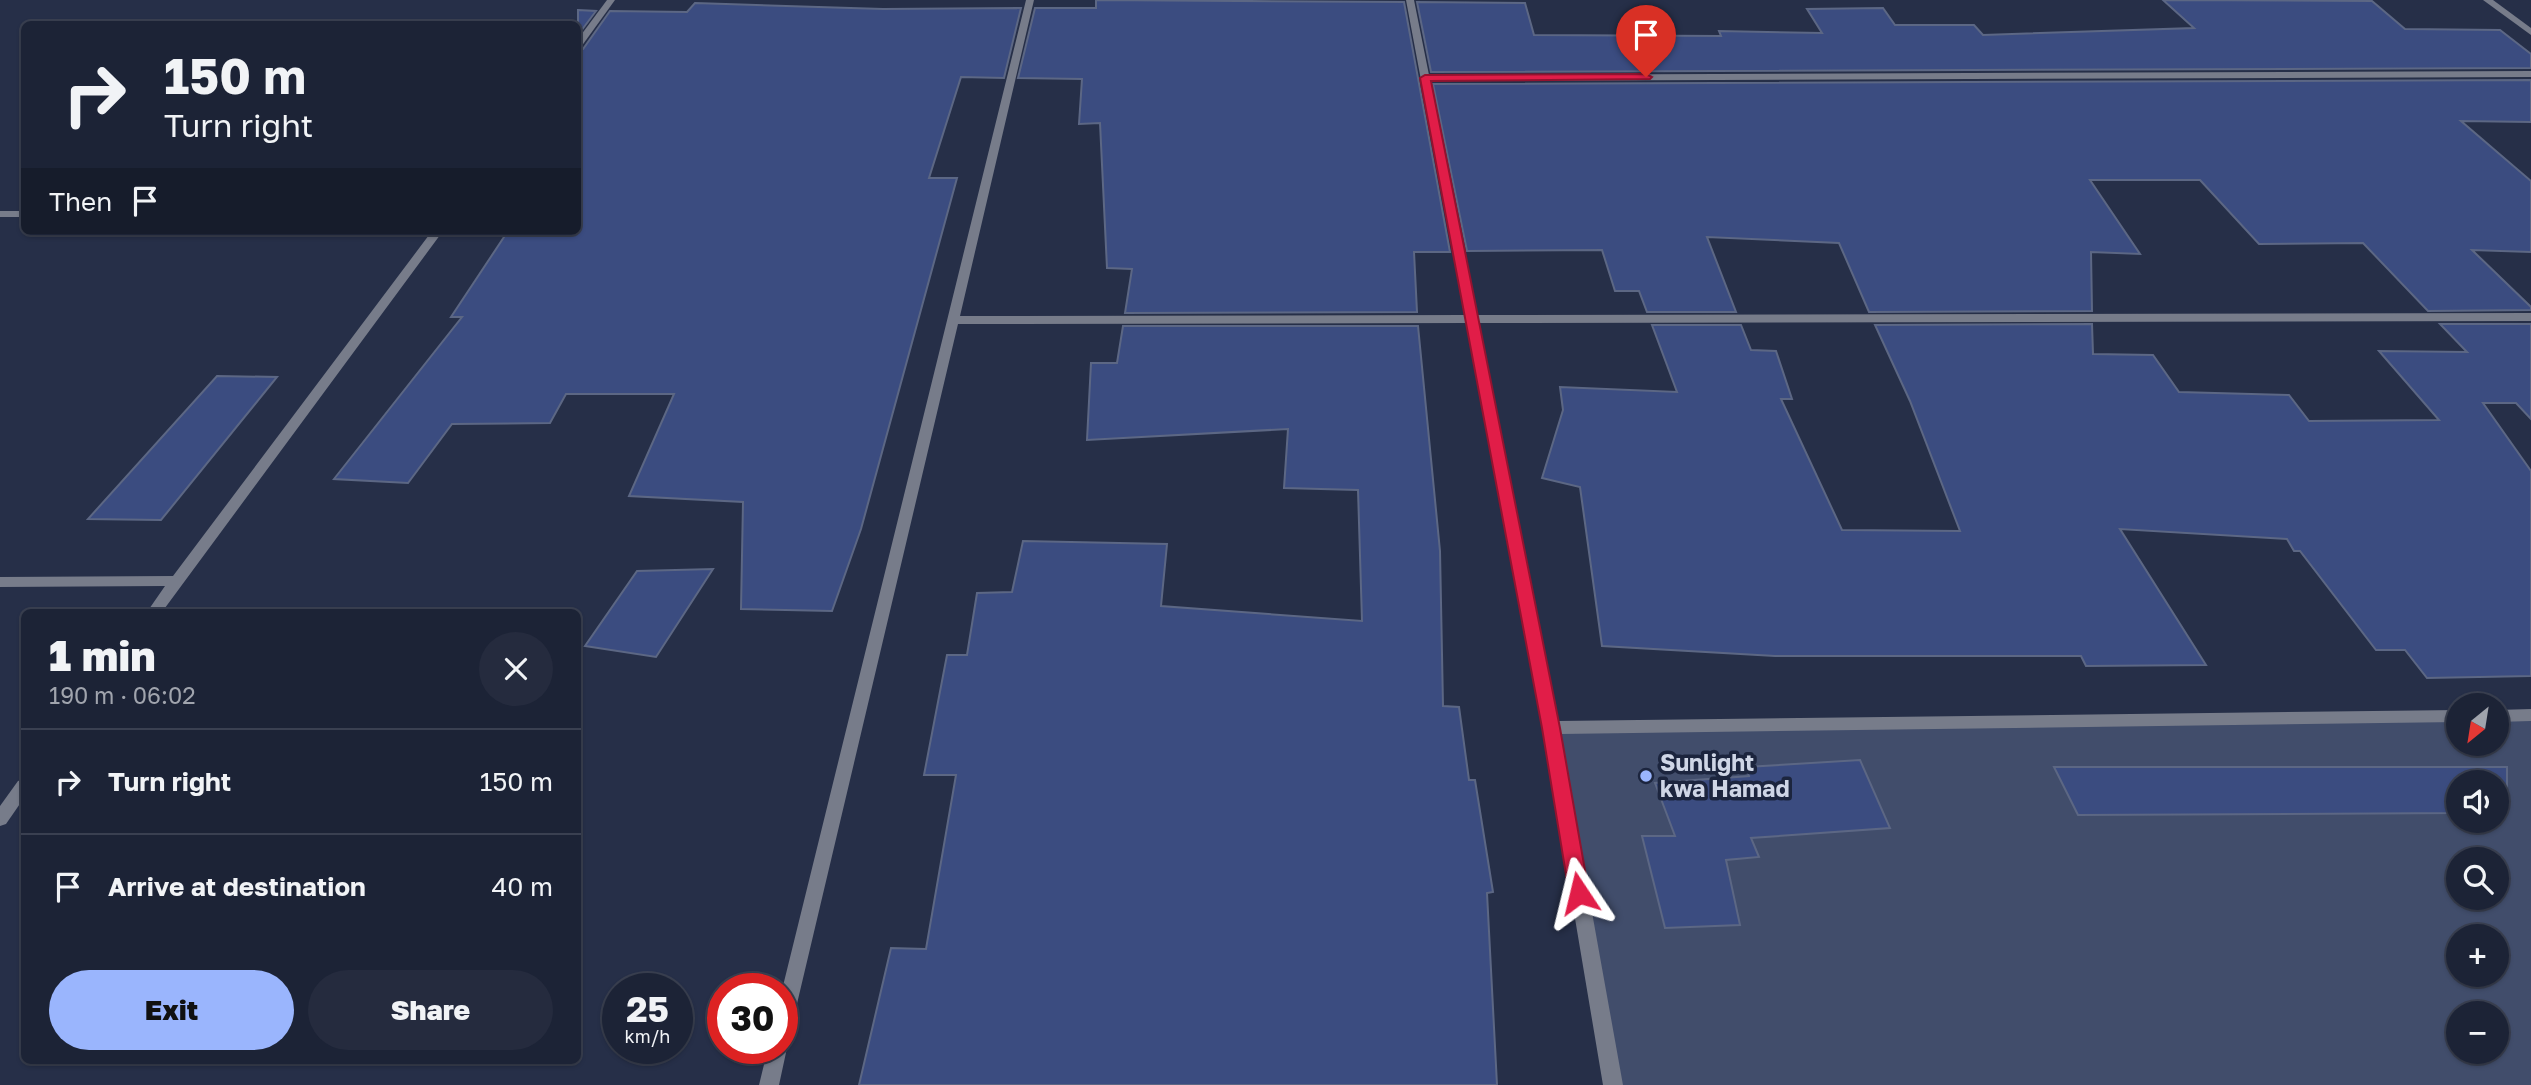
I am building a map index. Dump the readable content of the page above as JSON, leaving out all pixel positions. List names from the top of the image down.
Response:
{
  "places": ["Sunlight kwa Hamad"],
  "north": "bottom left",
  "page": {
    "turn": ["150 m", "Turn right"],
    "then": "Then",
    "heading": ["1 min", "190 m · 06:02"],
    "map_buttons": ["+", "−"],
    "list": [
      {
        "name": "Turn right",
        "value": "150 m"
      },
      {
        "name": "Arrive at destination",
        "value": "40 m"
      }
    ],
    "buttons": ["Exit", "Share"],
    "speed": "25 km/h",
    "limit": "30"
  }
}
